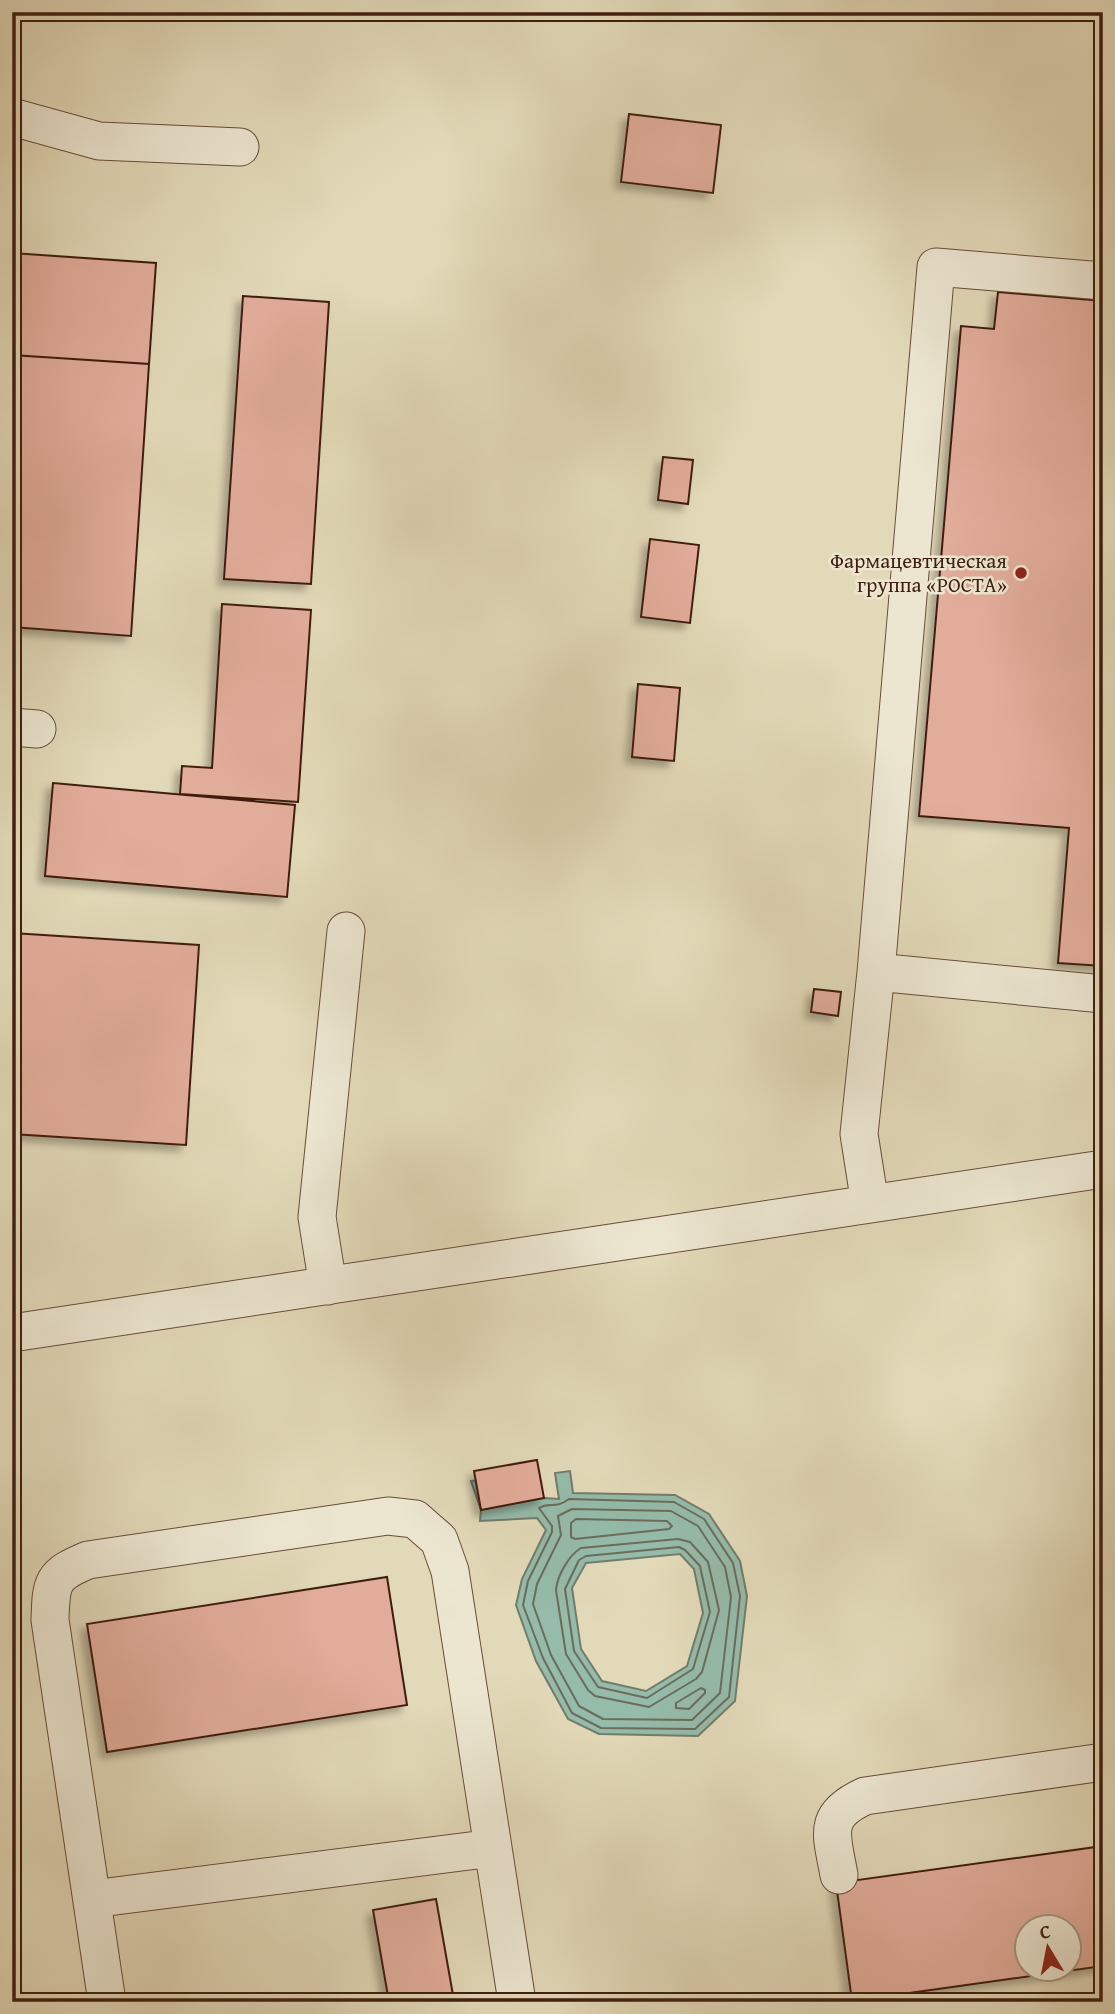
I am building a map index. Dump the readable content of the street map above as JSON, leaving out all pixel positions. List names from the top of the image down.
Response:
{
  "places": ["Фармацевтическая группа «РОСТА»"],
  "north": "top"
}
